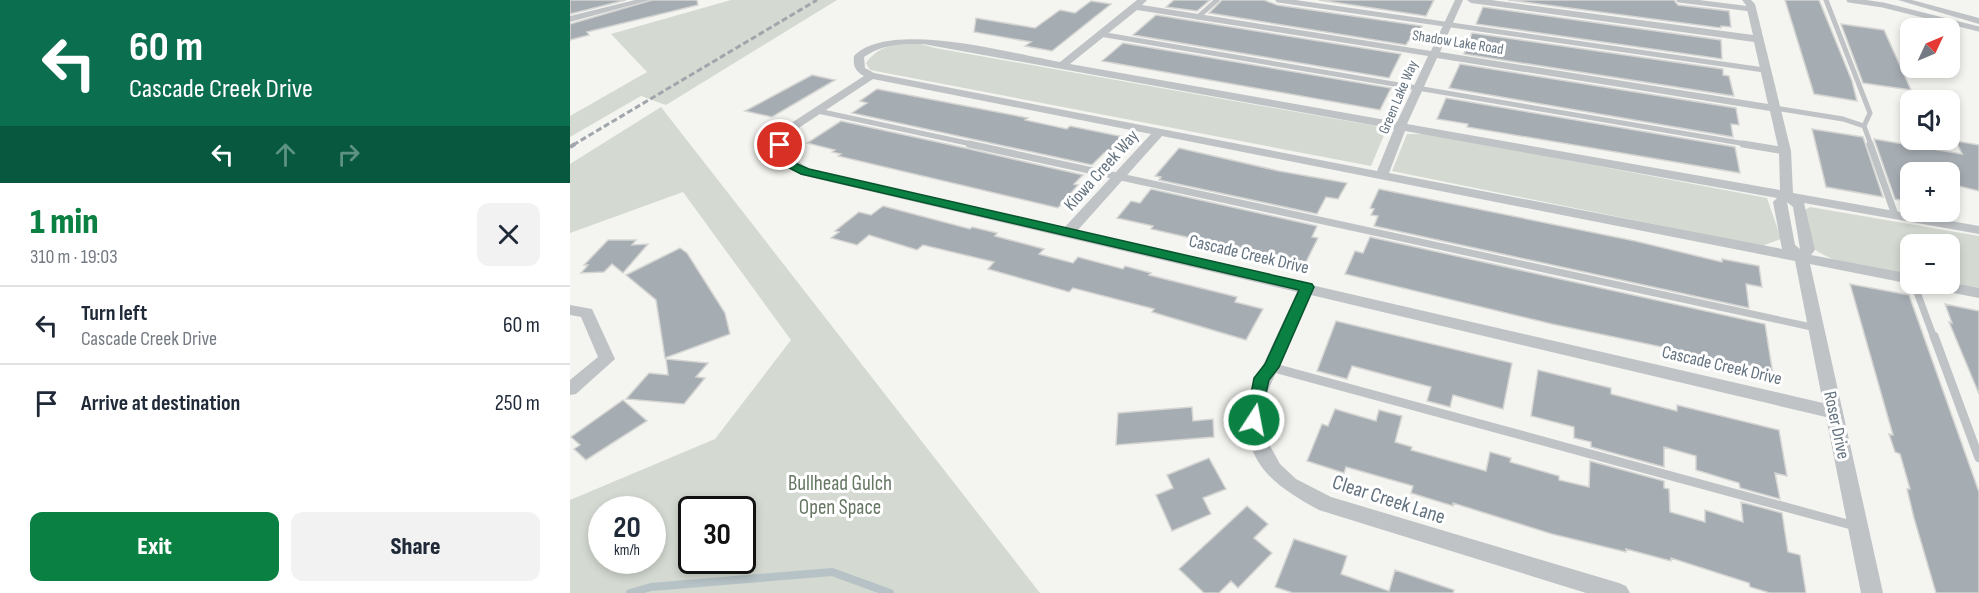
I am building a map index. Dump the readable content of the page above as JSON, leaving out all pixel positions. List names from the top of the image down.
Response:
{
  "streets": {
    "street": [
      "Shadow Lake Road",
      "Green Lake Way",
      "Kiowa Creek Way",
      "Cascade Creek Drive",
      "Roser Drive",
      "Clear Creek Lane"
    ]
  },
  "crossings": [
    ["Shadow Lake Road", "Green Lake Way"],
    ["Shadow Lake Road", "Roser Drive"],
    ["Kiowa Creek Way", "Cascade Creek Drive"],
    ["Cascade Creek Drive", "Roser Drive"],
    ["Cascade Creek Drive", "Clear Creek Lane"]
  ],
  "parks": ["Bullhead Gulch Open Space"],
  "north": "top right",
  "page": {
    "turn": ["60 m", "Cascade Creek Drive"],
    "map_buttons": ["+", "−"],
    "heading": ["1 min", "310 m · 19:03"],
    "list": [
      {
        "name": "Turn left",
        "note": "Cascade Creek Drive",
        "value": "60 m"
      },
      {
        "name": "Arrive at destination",
        "value": "250 m"
      }
    ],
    "speed": "20 km/h",
    "limit": "30",
    "buttons": ["Exit", "Share"]
  }
}
